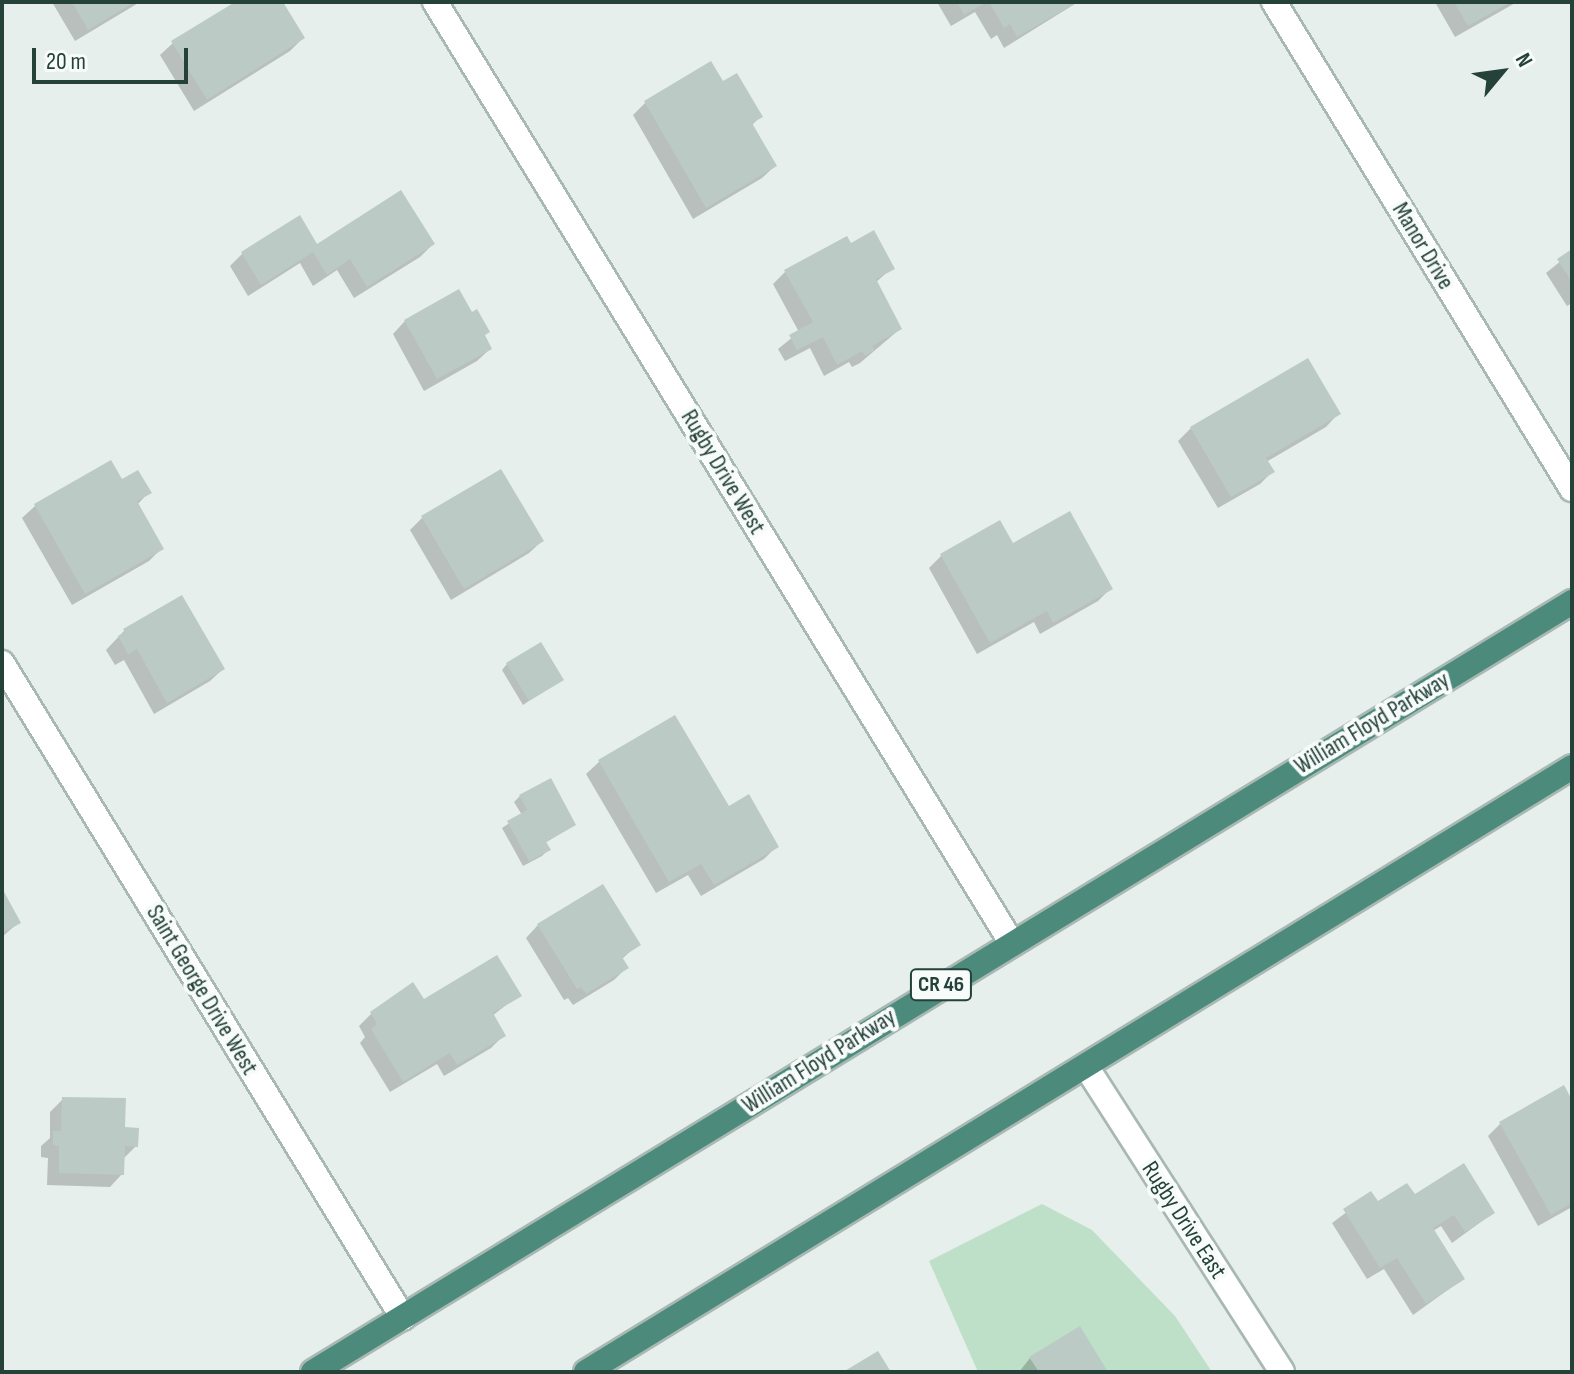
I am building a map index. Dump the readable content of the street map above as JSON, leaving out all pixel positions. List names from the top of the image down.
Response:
{
  "streets": {
    "highway": ["William Floyd Parkway", "CR 46"],
    "street": [
      "Manor Drive",
      "Rugby Drive West",
      "Saint George Drive West",
      "Rugby Drive East"
    ]
  },
  "crossings": [
    ["Rugby Drive West", "William Floyd Parkway"],
    ["William Floyd Parkway", "Saint George Drive West"]
  ],
  "scale_bar": "20 m",
  "north": "top right"
}
